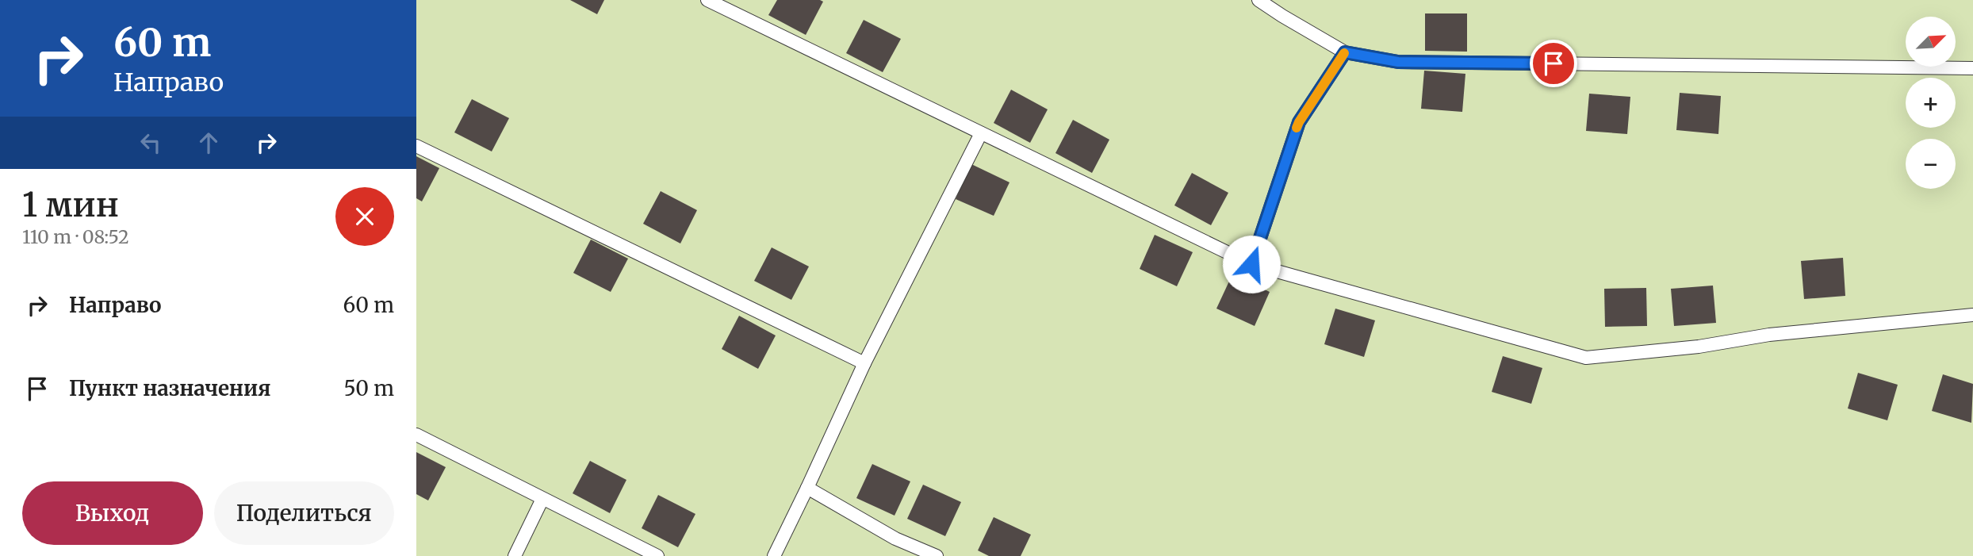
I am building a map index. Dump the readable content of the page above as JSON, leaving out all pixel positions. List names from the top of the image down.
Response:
{
  "north": "top right",
  "page": {
    "turn": ["60 m", "Направо"],
    "map_buttons": ["+", "−"],
    "heading": ["1 мин", "110 m · 08:52"],
    "list": [
      {
        "name": "Направо",
        "value": "60 m"
      },
      {
        "name": "Пункт назначения",
        "value": "50 m"
      }
    ],
    "buttons": ["Выход", "Поделиться"]
  }
}
